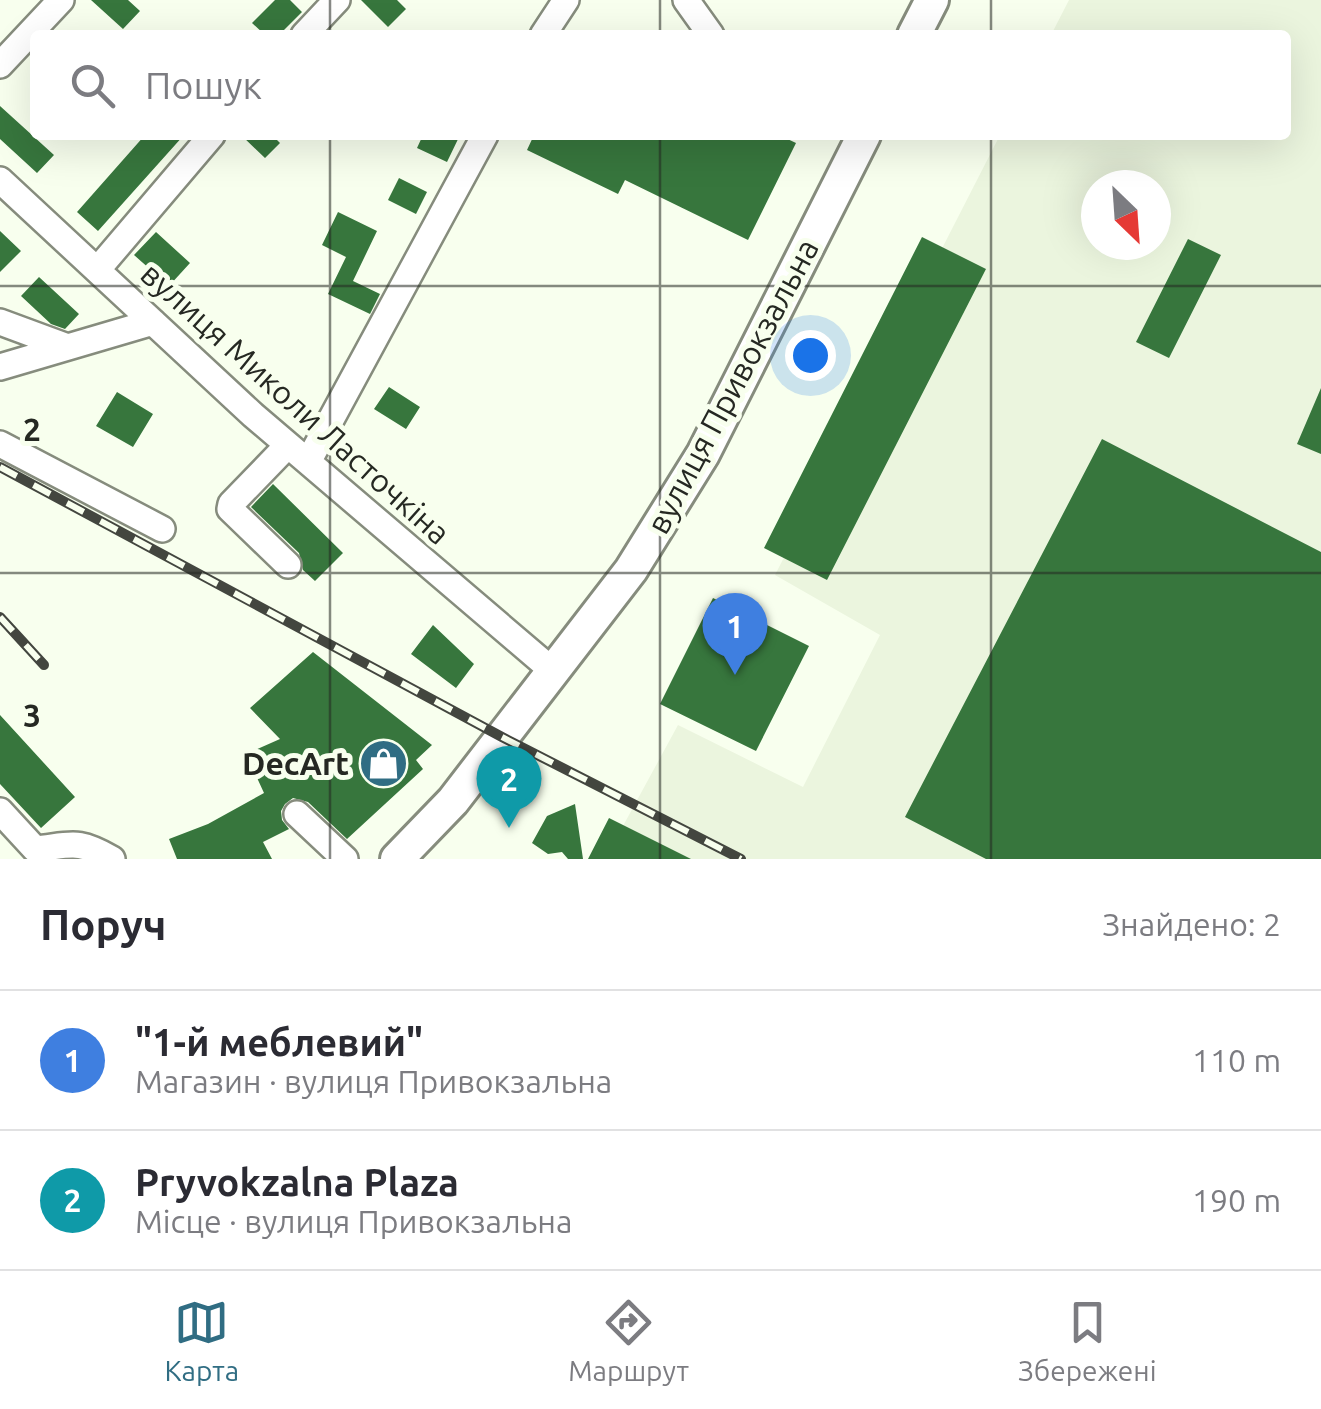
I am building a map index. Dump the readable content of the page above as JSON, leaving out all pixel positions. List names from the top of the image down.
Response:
{
  "streets": {
    "main road": ["вулиця Привокзальна"],
    "street": ["вулиця Миколи Ласточкіна"]
  },
  "crossings": [
    ["вулиця Привокзальна", "вулиця Миколи Ласточкіна"]
  ],
  "places": {
    "shop": ["DecArt"]
  },
  "north": "bottom right",
  "page": {
    "search": "Пошук",
    "pins": ["1", "2"],
    "heading": ["Поруч", "Знайдено: 2"],
    "list": [
      {
        "mark": "1",
        "name": "\"1-й меблевий\"",
        "note": "Магазин · вулиця Привокзальна",
        "value": "110 m"
      },
      {
        "mark": "2",
        "name": "Pryvokzalna Plaza",
        "note": "Місце · вулиця Привокзальна",
        "value": "190 m"
      }
    ],
    "nav": ["Карта", "Маршрут", "Збережені"]
  },
  "grid": {
    "rows": ["2", "3"]
  }
}
